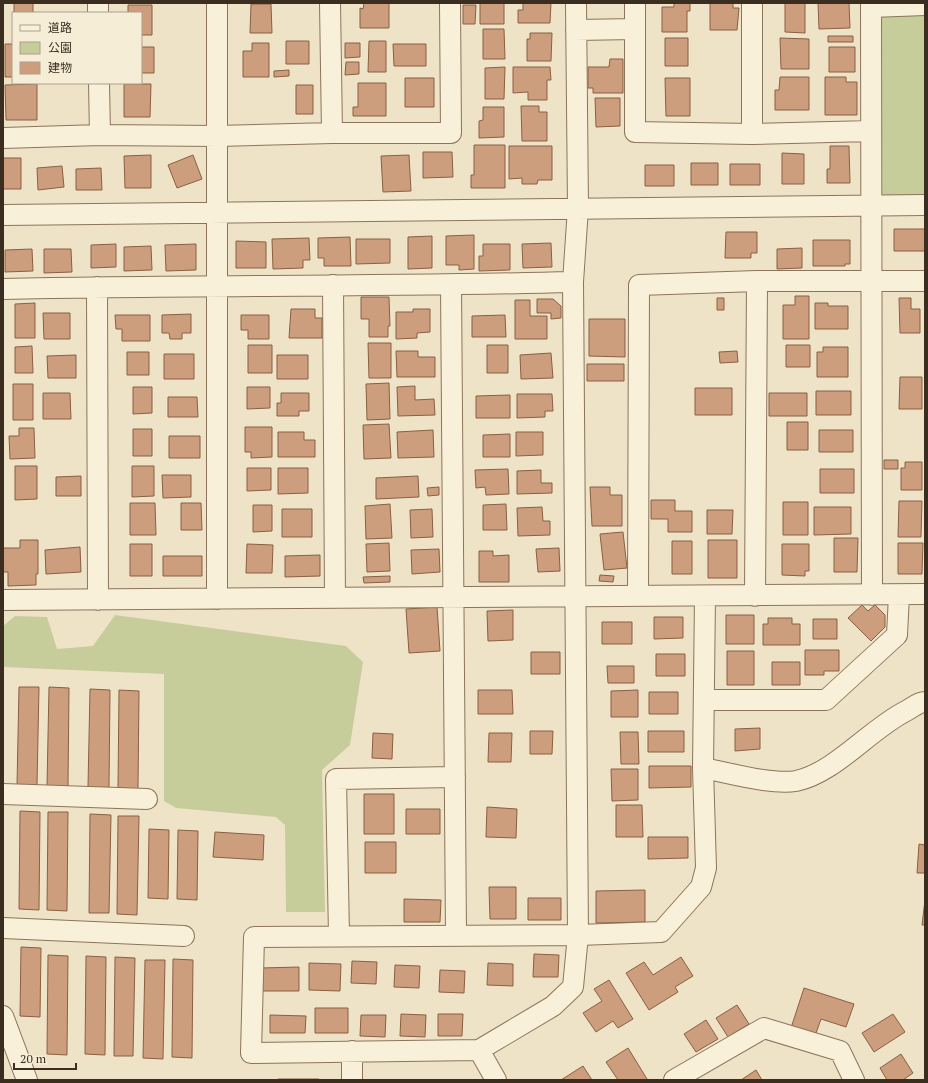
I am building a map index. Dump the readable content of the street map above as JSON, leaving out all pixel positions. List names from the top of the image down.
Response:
{
  "legend": ["道路", "公園", "建物"],
  "scale_bar": "20 m"
}
